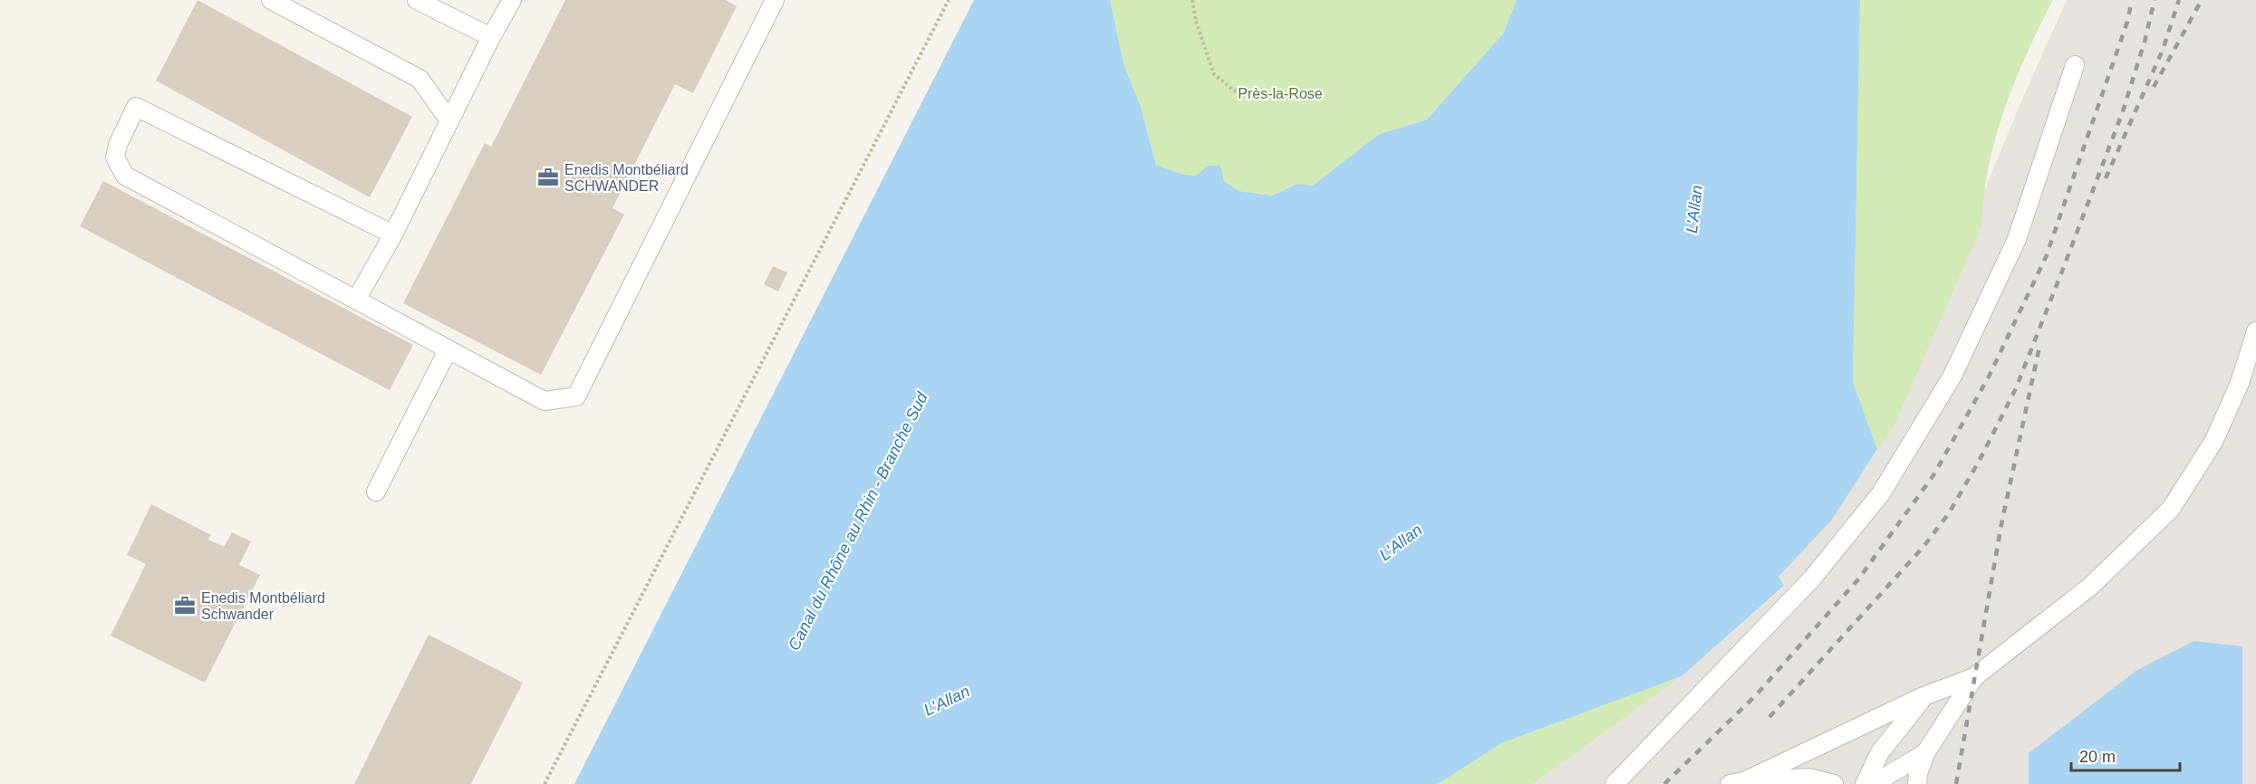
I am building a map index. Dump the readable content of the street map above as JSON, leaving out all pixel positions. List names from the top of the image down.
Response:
{
  "water": ["L'Allan", "Canal du Rhône au Rhin - Branche Sud"],
  "parks": ["Près-la-Rose"],
  "places": {
    "office": ["Enedis Montbéliard SCHWANDER", "Enedis Montbéliard Schwander"]
  },
  "scale_bar": "20 m"
}
